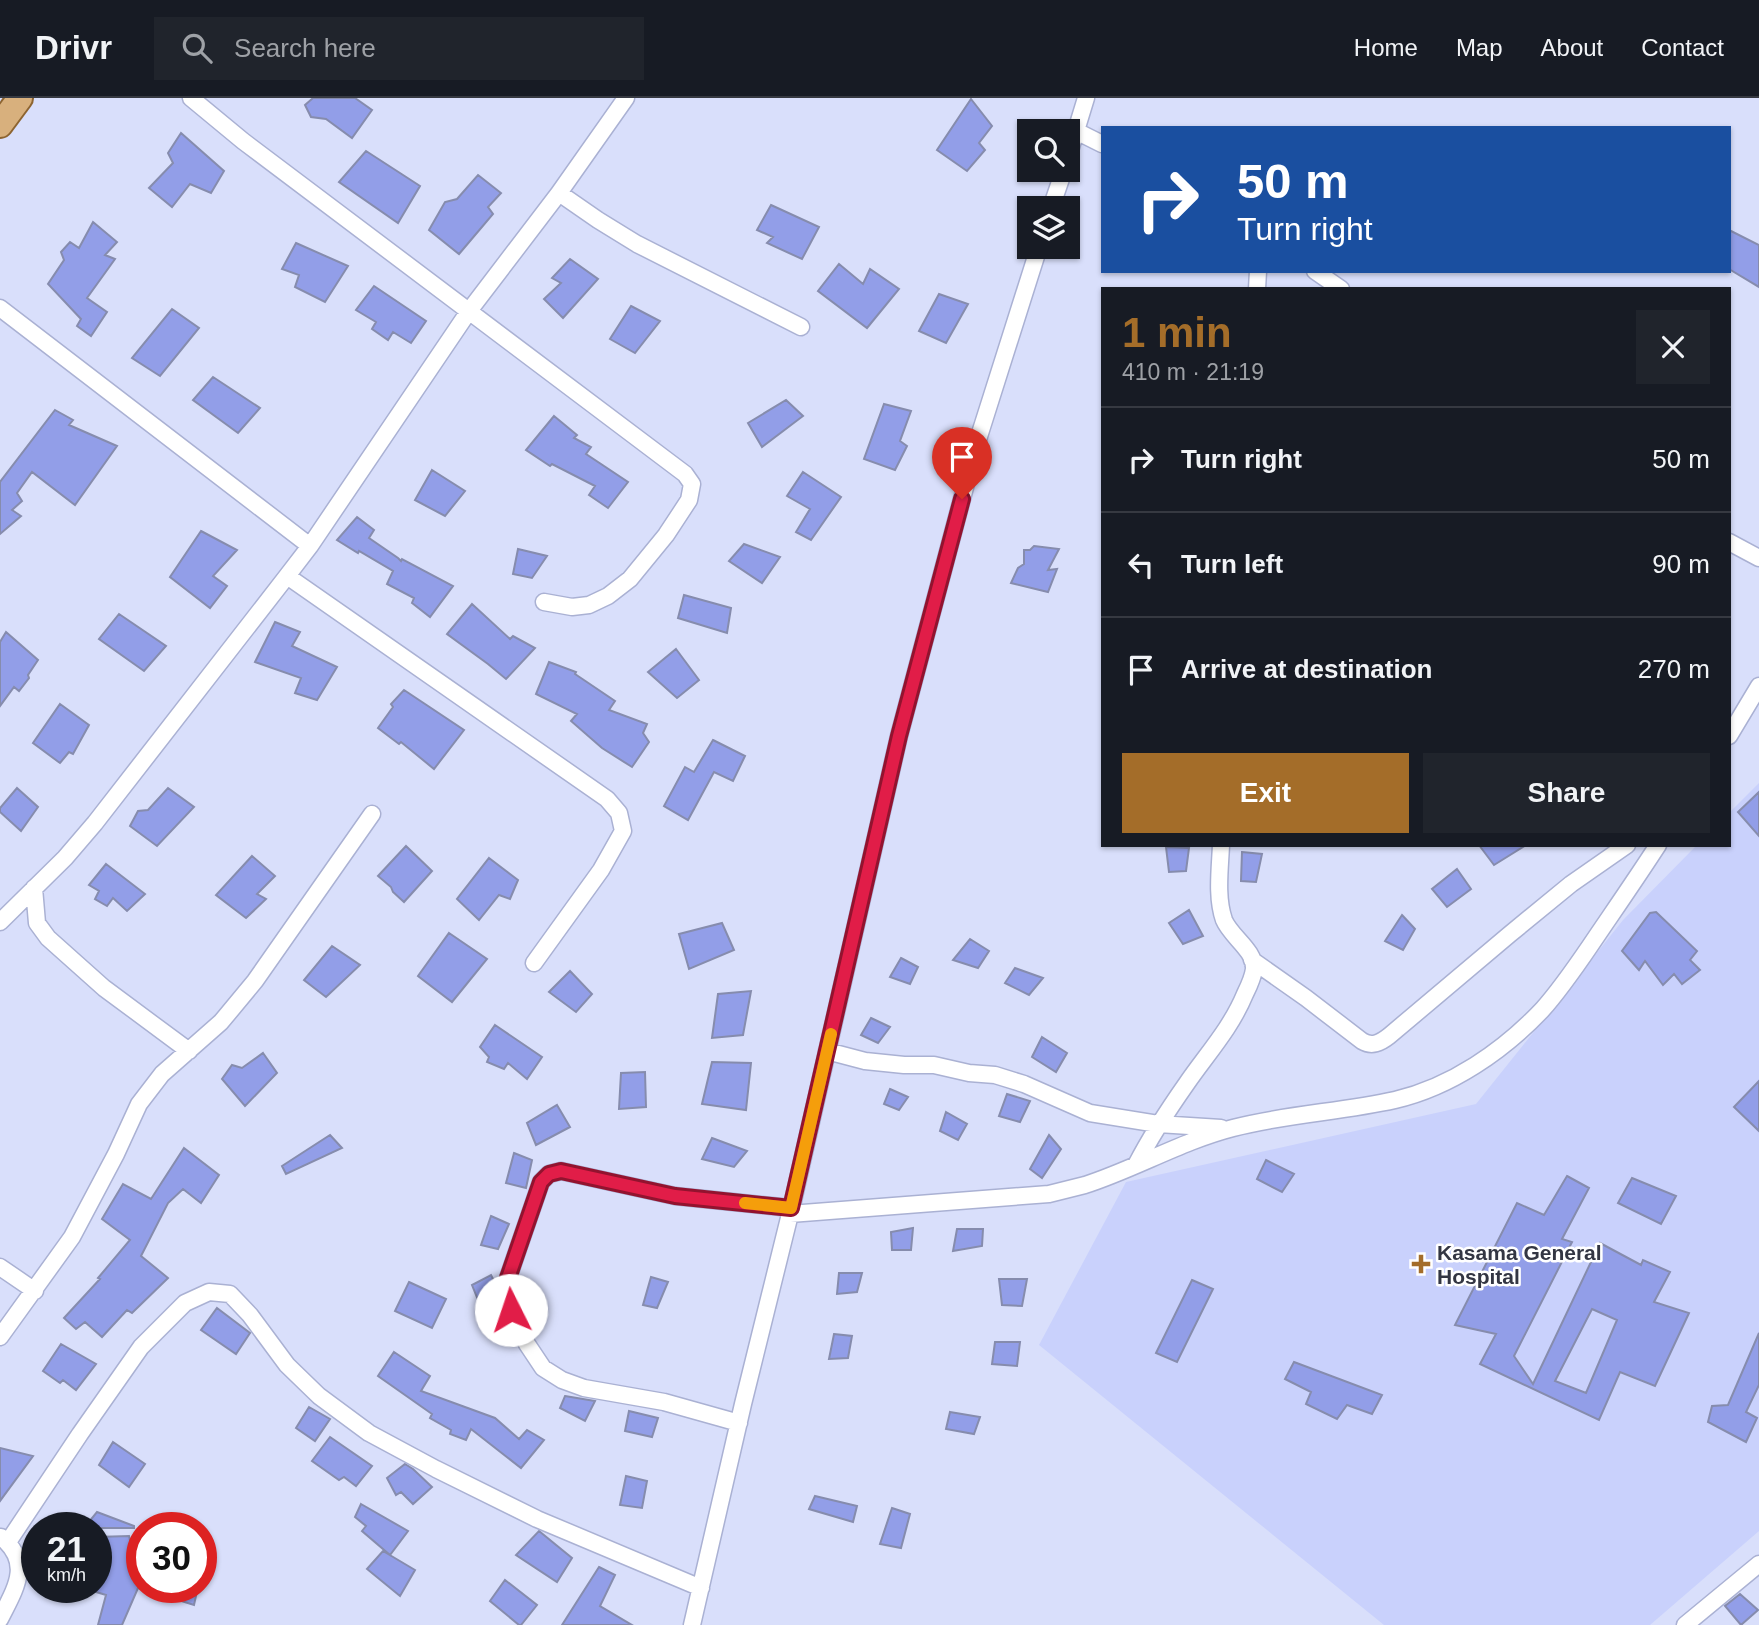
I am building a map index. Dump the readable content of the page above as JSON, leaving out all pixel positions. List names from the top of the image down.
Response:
{
  "places": {
    "health": ["Kasama General Hospital"]
  },
  "page": {
    "header": "Drivr",
    "search": "Search here",
    "nav": [
      "Home",
      "Map",
      "About",
      "Contact"
    ],
    "turn": ["50 m", "Turn right"],
    "heading": ["1 min", "410 m · 21:19"],
    "list": [
      {
        "name": "Turn right",
        "value": "50 m"
      },
      {
        "name": "Turn left",
        "value": "90 m"
      },
      {
        "name": "Arrive at destination",
        "value": "270 m"
      }
    ],
    "buttons": ["Exit", "Share"],
    "speed": "21 km/h",
    "limit": "30"
  }
}
